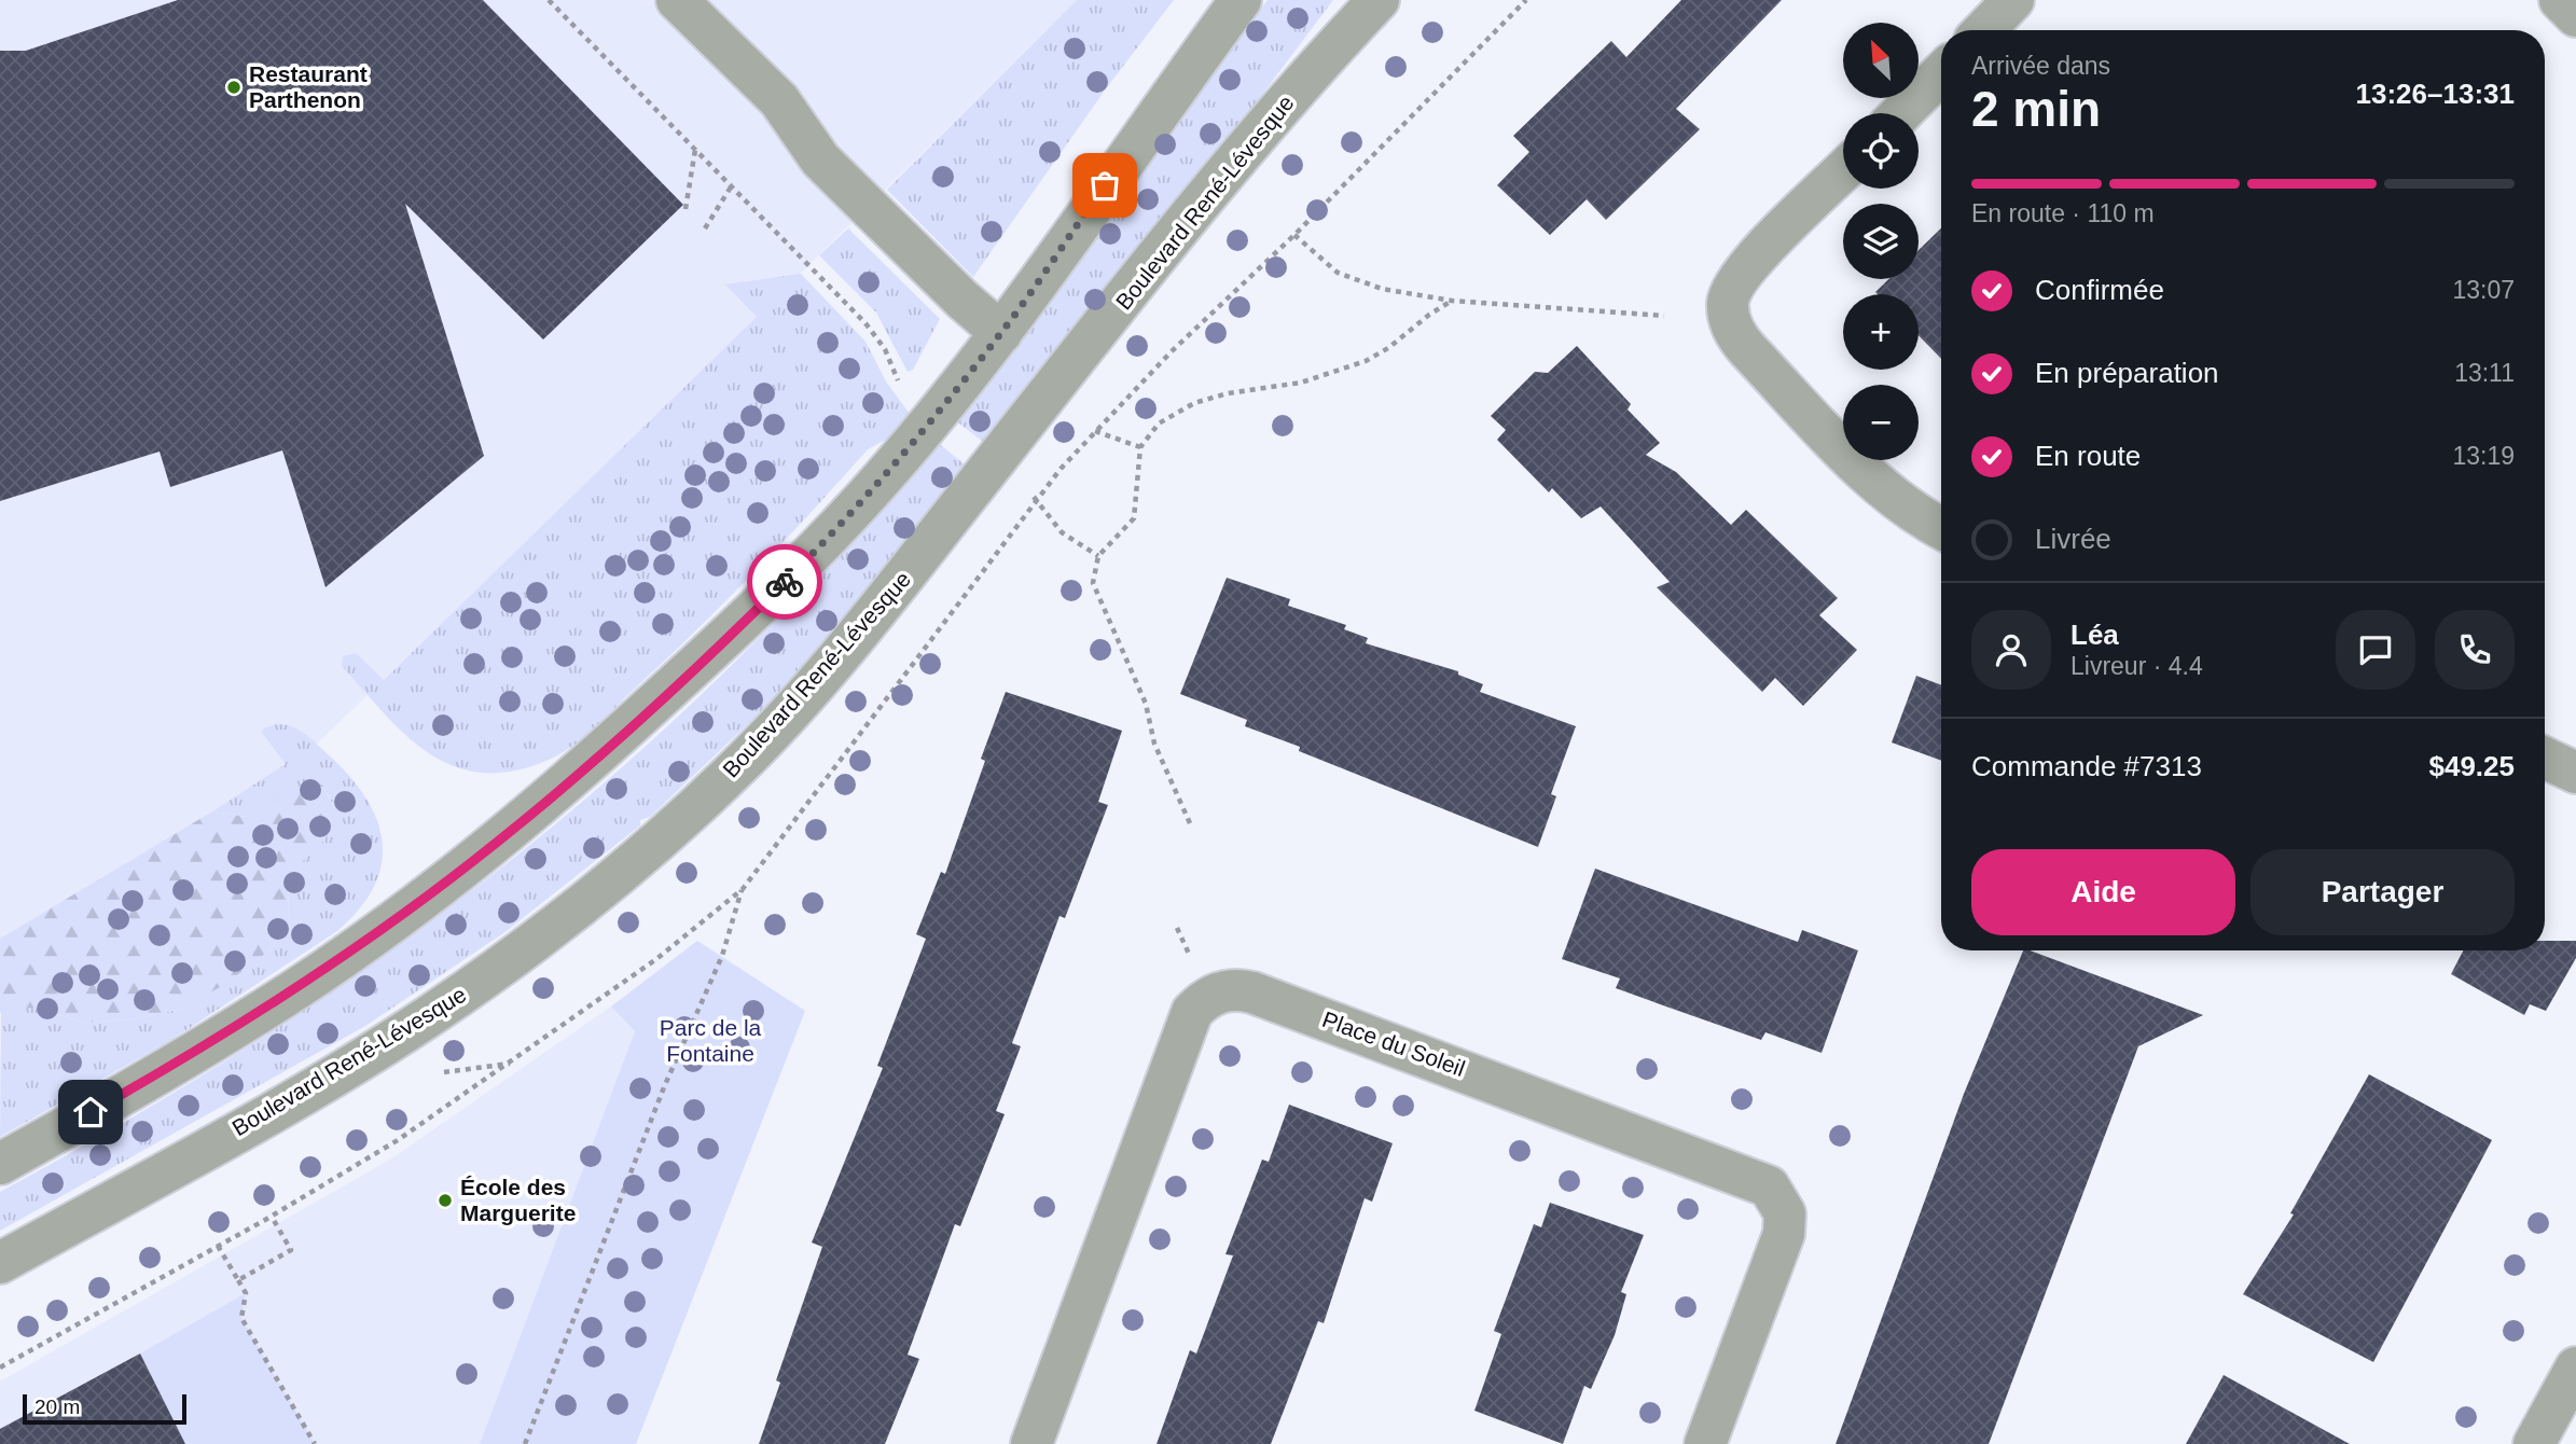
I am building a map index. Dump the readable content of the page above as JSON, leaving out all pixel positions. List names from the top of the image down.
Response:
{
  "streets": {
    "street": ["Boulevard René-Lévesque", "Place du Soleil"]
  },
  "parks": ["Parc de la Fontaine"],
  "places": ["Restaurant Parthenon", "École des Marguerite"],
  "scale_bar": "20 m",
  "north": "top left",
  "page": {
    "map_buttons": ["+", "−"],
    "heading": ["2 min", "Arrivée dans", "13:26–13:31"],
    "panel": [
      "Léa",
      "Livreur · 4.4",
      "Commande #7313",
      "$49.25"
    ],
    "bar": "En route · 110 m",
    "list": [
      ["Confirmée", "13:07"],
      ["En préparation", "13:11"],
      ["En route", "13:19"],
      "Livrée"
    ],
    "buttons": ["Aide", "Partager"],
    "scale": "20 m"
  }
}
